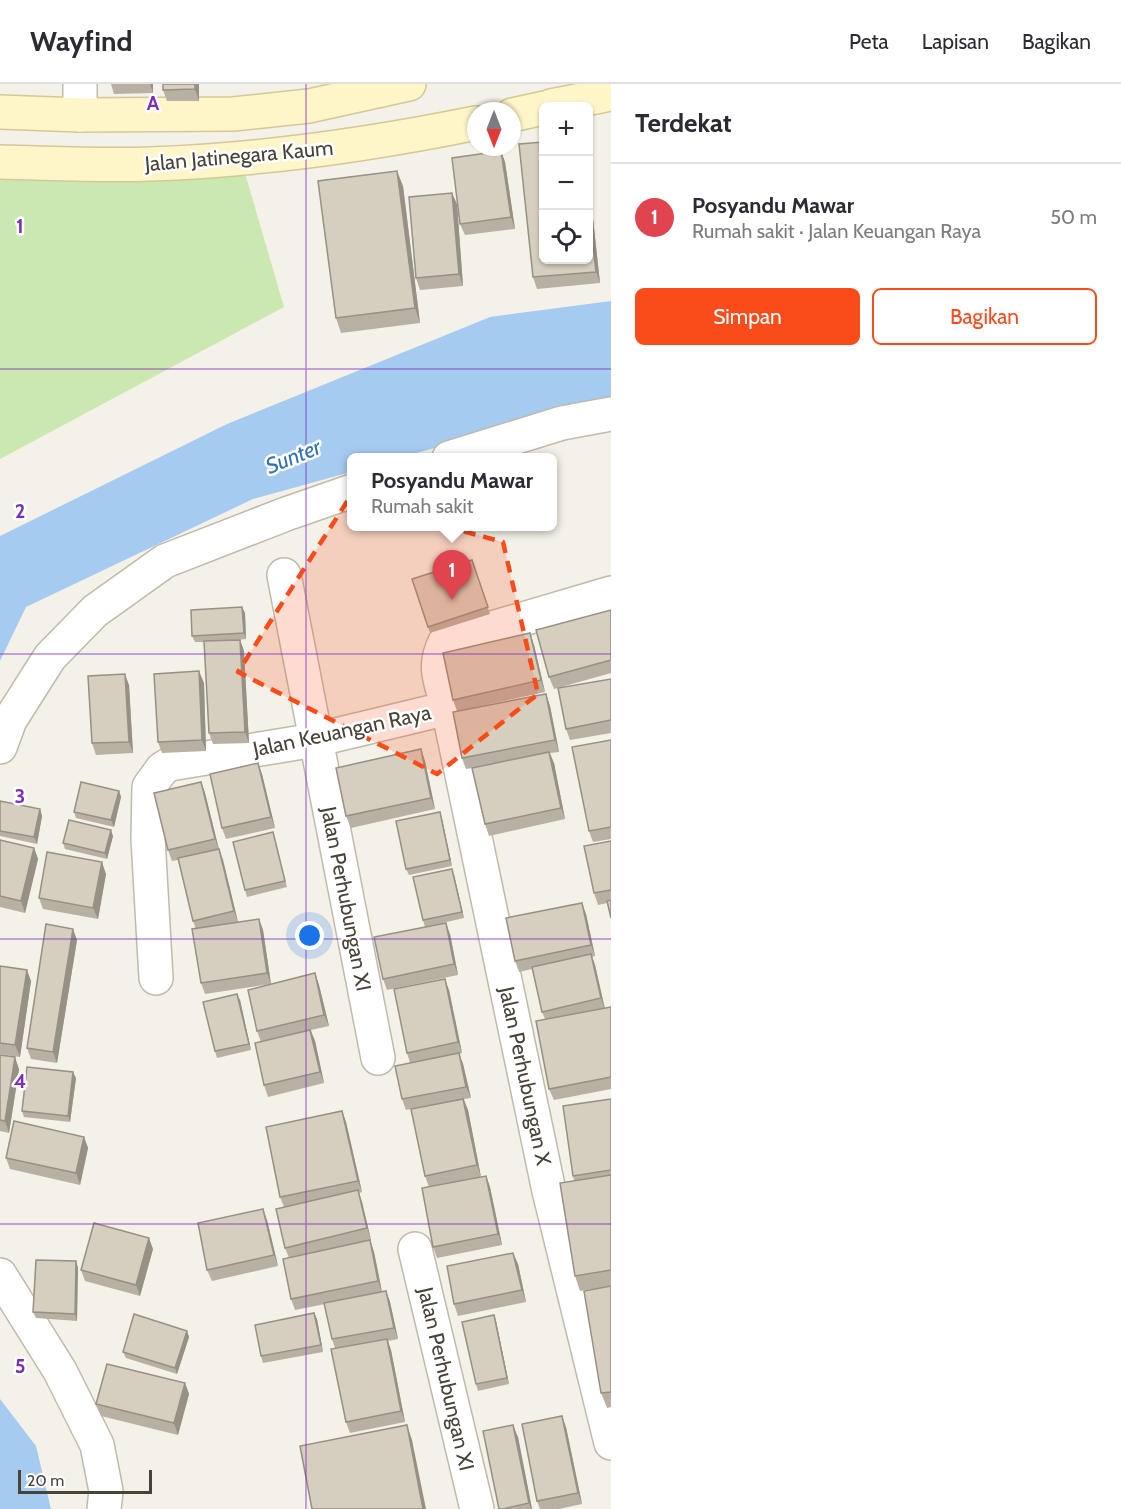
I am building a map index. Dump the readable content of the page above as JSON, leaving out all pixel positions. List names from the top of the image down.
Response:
{
  "streets": {
    "street": [
      "Jalan Jatinegara Kaum",
      "Jalan Keuangan Raya",
      "Jalan Perhubungan XI",
      "Jalan Perhubungan X"
    ]
  },
  "crossings": [
    ["Jalan Keuangan Raya", "Jalan Perhubungan XI"],
    ["Jalan Keuangan Raya", "Jalan Perhubungan X"]
  ],
  "water": ["Sunter"],
  "scale_bar": "20 m",
  "north": "bottom",
  "page": {
    "header": "Wayfind",
    "nav": ["Peta", "Lapisan", "Bagikan"],
    "heading": "Terdekat",
    "map_buttons": ["+", "−"],
    "list": [
      {
        "mark": "1",
        "name": "Posyandu Mawar",
        "note": "Rumah sakit · Jalan Keuangan Raya",
        "value": "50 m"
      }
    ],
    "buttons": ["Simpan", "Bagikan"],
    "popup": ["Posyandu Mawar", "Rumah sakit"],
    "pins": "1",
    "scale": "20 m"
  },
  "grid": {
    "columns": ["A"],
    "rows": [
      "1",
      "2",
      "3",
      "4",
      "5"
    ]
  }
}
